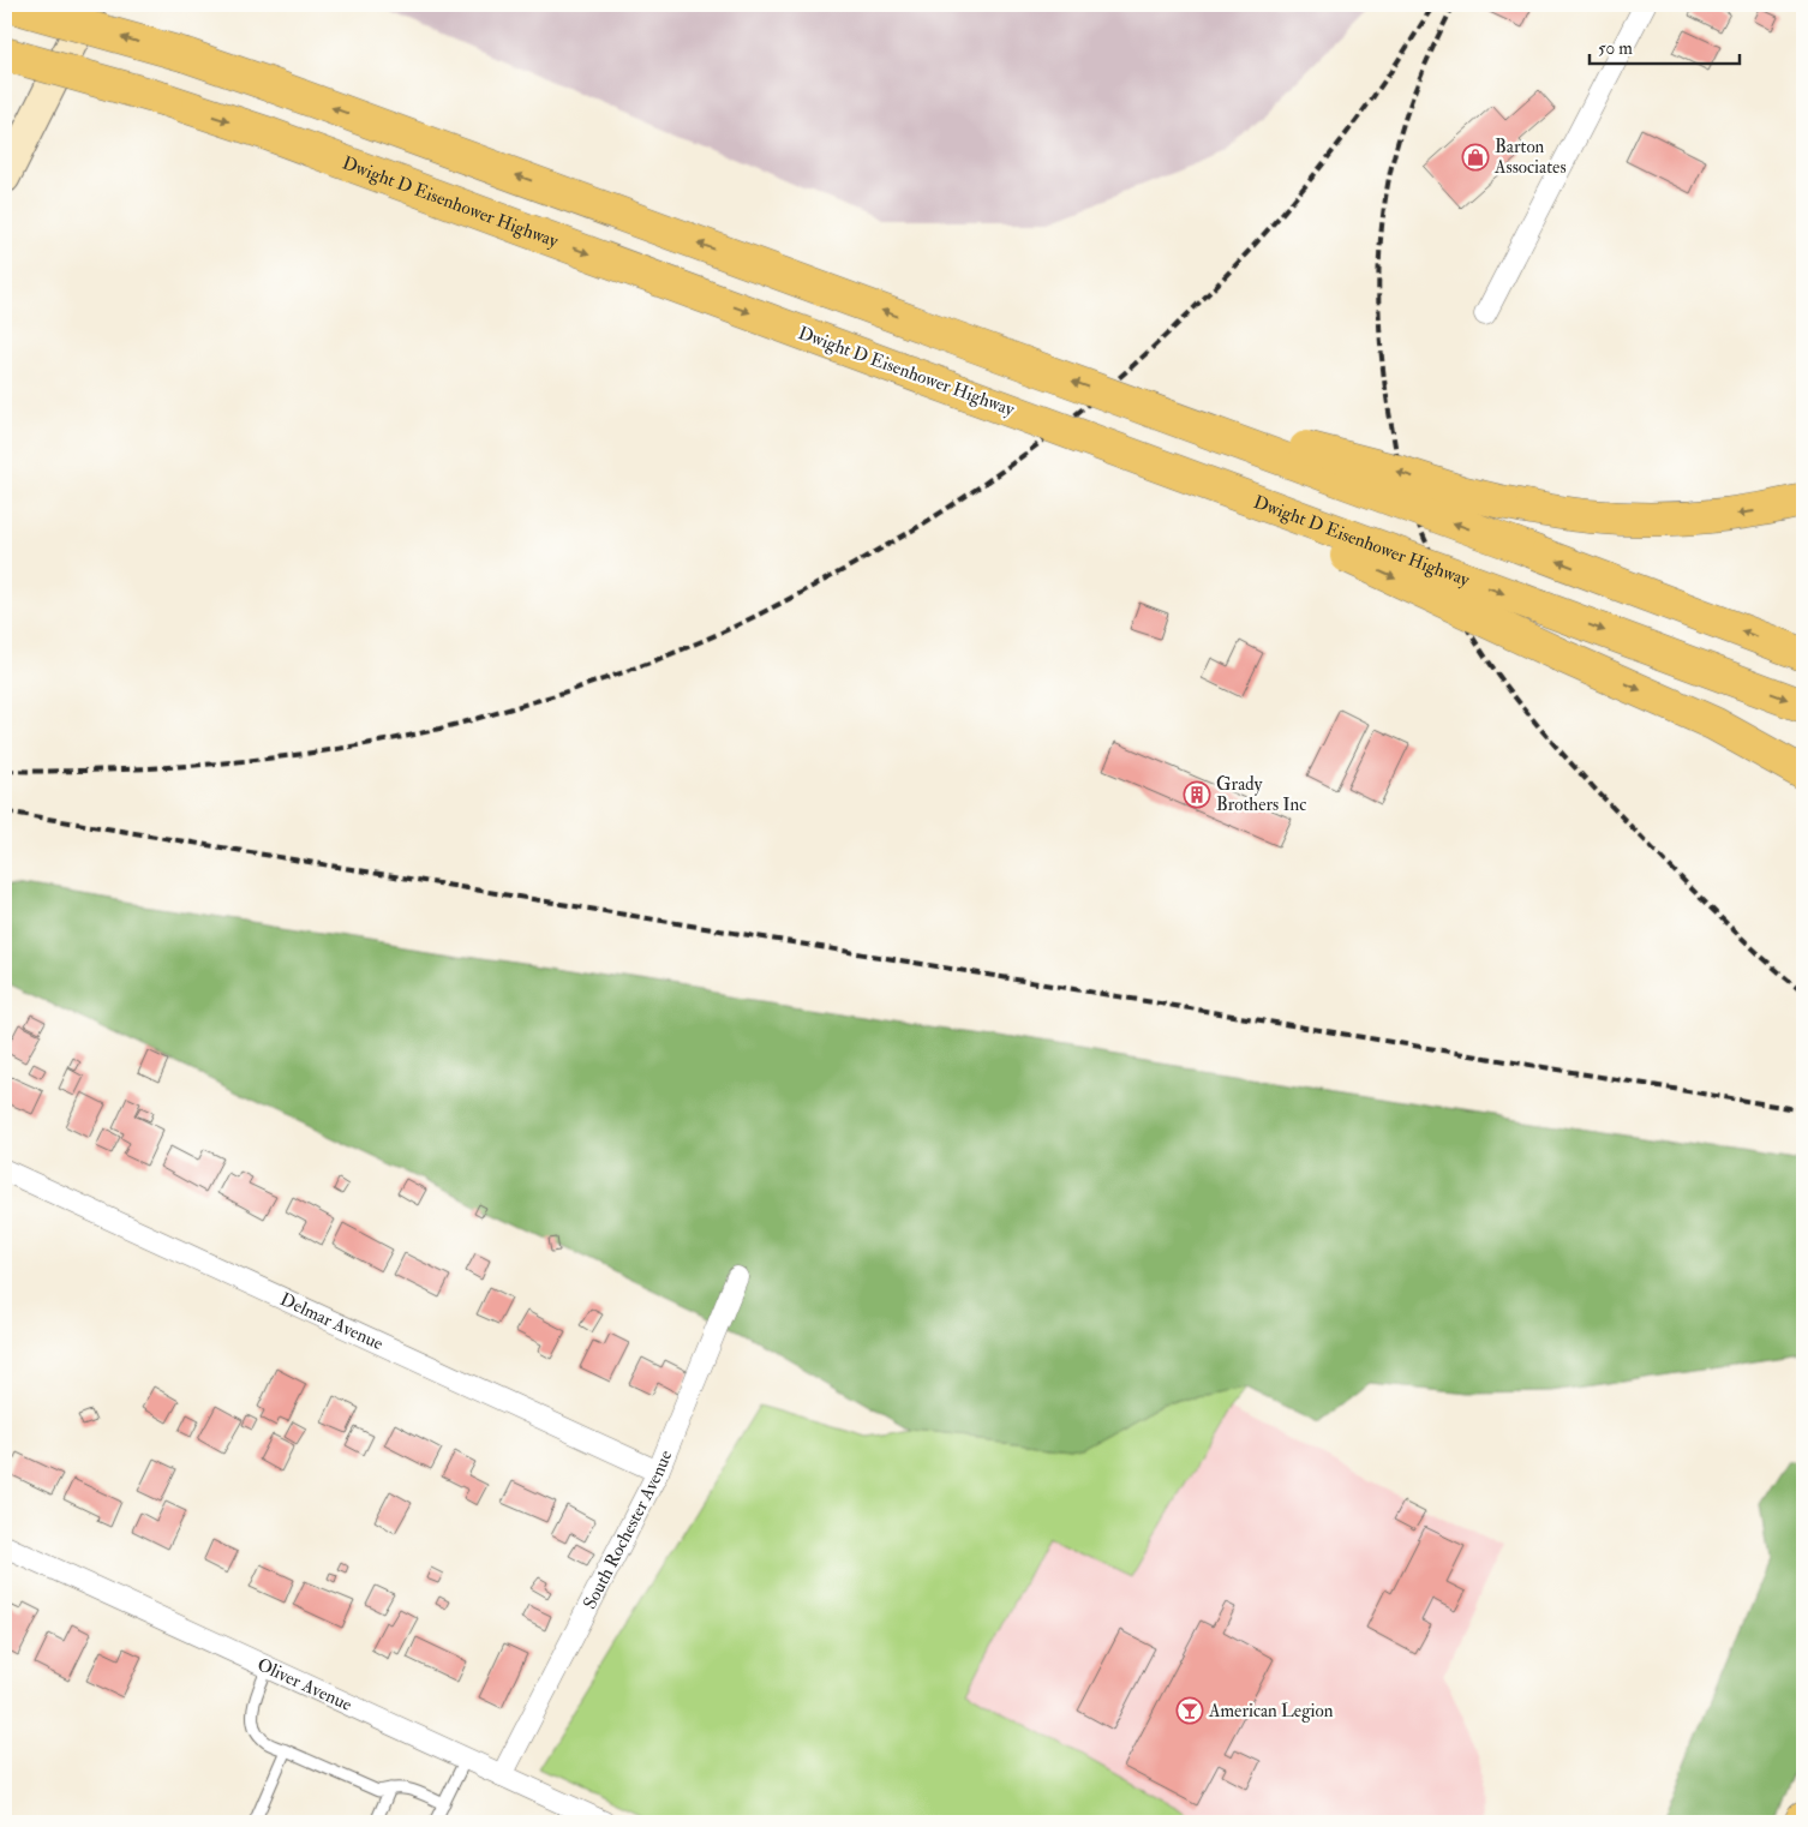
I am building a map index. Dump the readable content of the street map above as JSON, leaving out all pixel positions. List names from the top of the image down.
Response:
{
  "streets": {
    "main road": ["Dwight D Eisenhower Highway"],
    "street": ["Delmar Avenue", "South Rochester Avenue", "Oliver Avenue"]
  },
  "crossings": [
    ["Delmar Avenue", "South Rochester Avenue"],
    ["South Rochester Avenue", "Oliver Avenue"]
  ],
  "places": {
    "shop": ["Barton Associates"],
    "building": ["Grady Brothers Inc"],
    "bar": ["American Legion"]
  },
  "scale_bar": "50 m"
}
